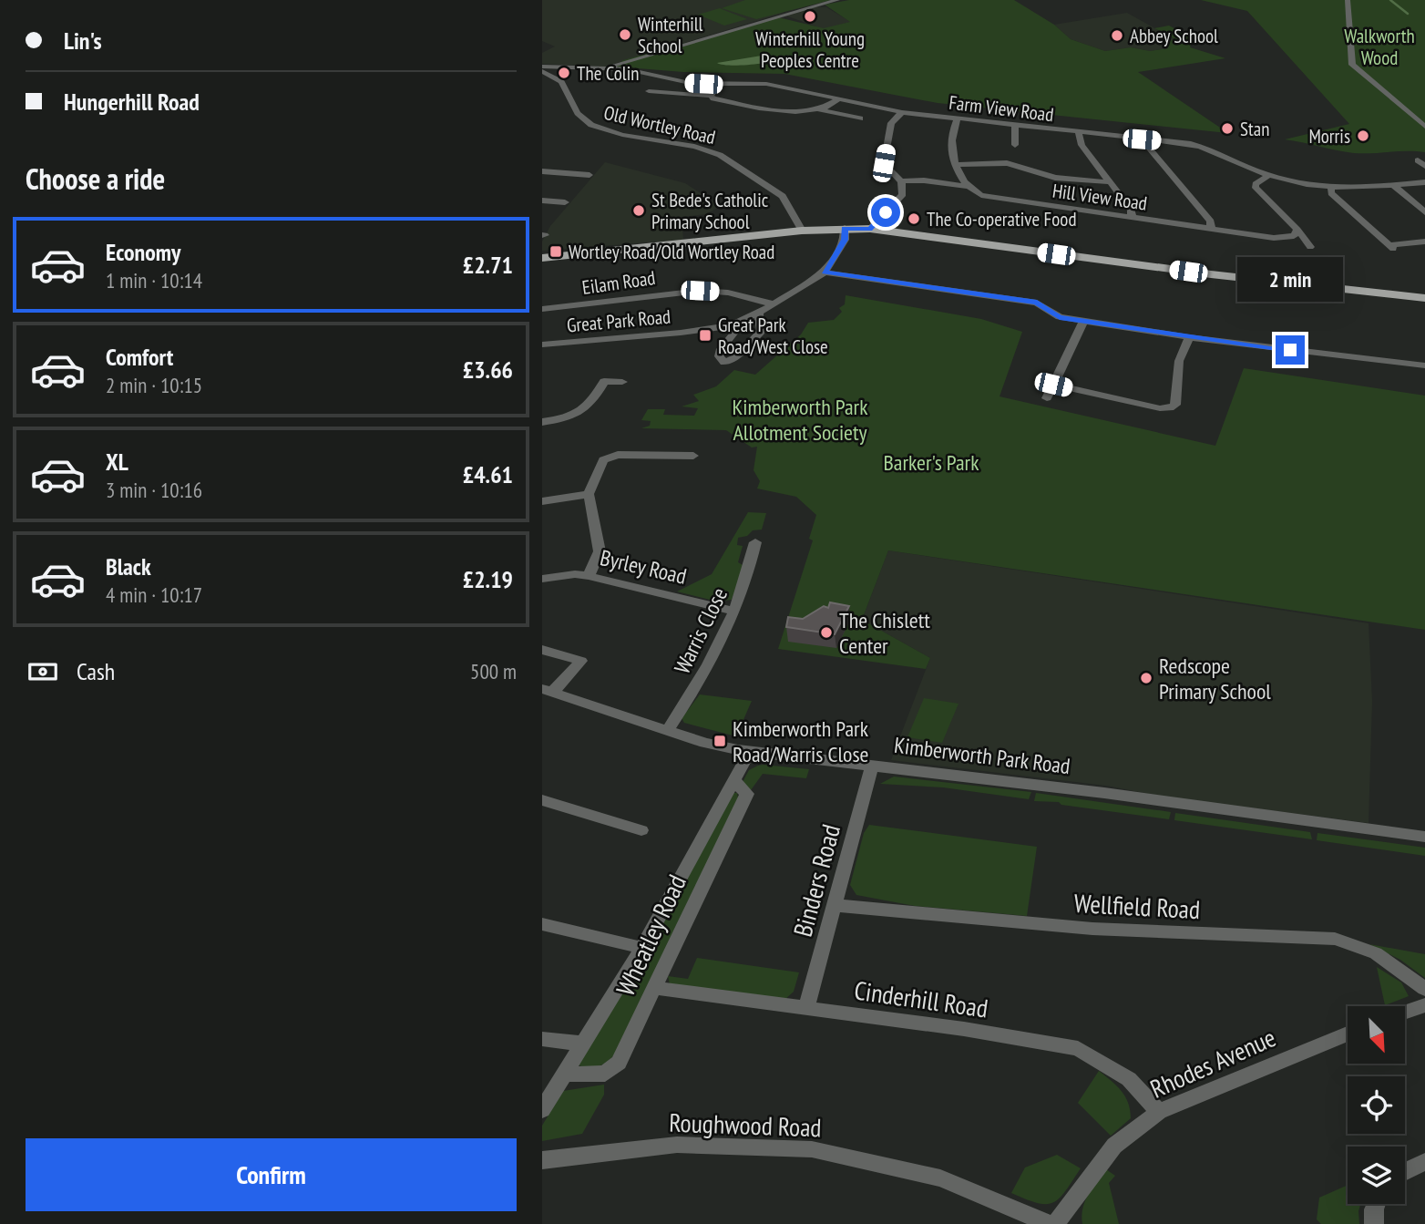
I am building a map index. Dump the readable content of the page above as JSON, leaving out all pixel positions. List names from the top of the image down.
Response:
{
  "streets": {
    "street": [
      "Farm View Road",
      "Old Wortley Road",
      "Hill View Road",
      "Eilam Road",
      "Great Park Road",
      "Byrley Road",
      "Warris Close",
      "Kimberworth Park Road",
      "Binders Road",
      "Wellfield Road",
      "Wheatley Road",
      "Cinderhill Road",
      "Rhodes Avenue",
      "Roughwood Road"
    ]
  },
  "crossings": [
    ["Farm View Road", "Old Wortley Road"],
    ["Eilam Road", "Great Park Road"],
    ["Byrley Road", "Warris Close"],
    ["Warris Close", "Kimberworth Park Road"],
    ["Kimberworth Park Road", "Binders Road"],
    ["Kimberworth Park Road", "Wheatley Road"],
    ["Binders Road", "Wellfield Road"],
    ["Binders Road", "Cinderhill Road"],
    ["Wheatley Road", "Cinderhill Road"],
    ["Cinderhill Road", "Rhodes Avenue"]
  ],
  "parks": ["Walkworth Wood", "Kimberworth Park Allotment Society", "Barker's Park"],
  "places": {
    "other": [
      "Winterhill Young Peoples Centre",
      "Winterhill School",
      "Abbey School",
      "The Colin",
      "Stan",
      "Morris",
      "St Bede's Catholic Primary School",
      "The Co-operative Food",
      "The Chislett Center",
      "Redscope Primary School"
    ],
    "transit": ["Wortley Road/Old Wortley Road", "Great Park Road/West Close", "Kimberworth Park Road/Warris Close"]
  },
  "north": "bottom right",
  "page": {
    "banner": ["Lin's", "Hungerhill Road"],
    "heading": "Choose a ride",
    "list": [
      {
        "name": "Economy",
        "note": "1 min · 10:14",
        "value": "£2.71"
      },
      {
        "name": "Comfort",
        "note": "2 min · 10:15",
        "value": "£3.66"
      },
      {
        "name": "XL",
        "note": "3 min · 10:16",
        "value": "£4.61"
      },
      {
        "name": "Black",
        "note": "4 min · 10:17",
        "value": "£2.19"
      }
    ],
    "bubble": "2 min",
    "pay": ["Cash", "500 m"],
    "buttons": "Confirm"
  }
}
